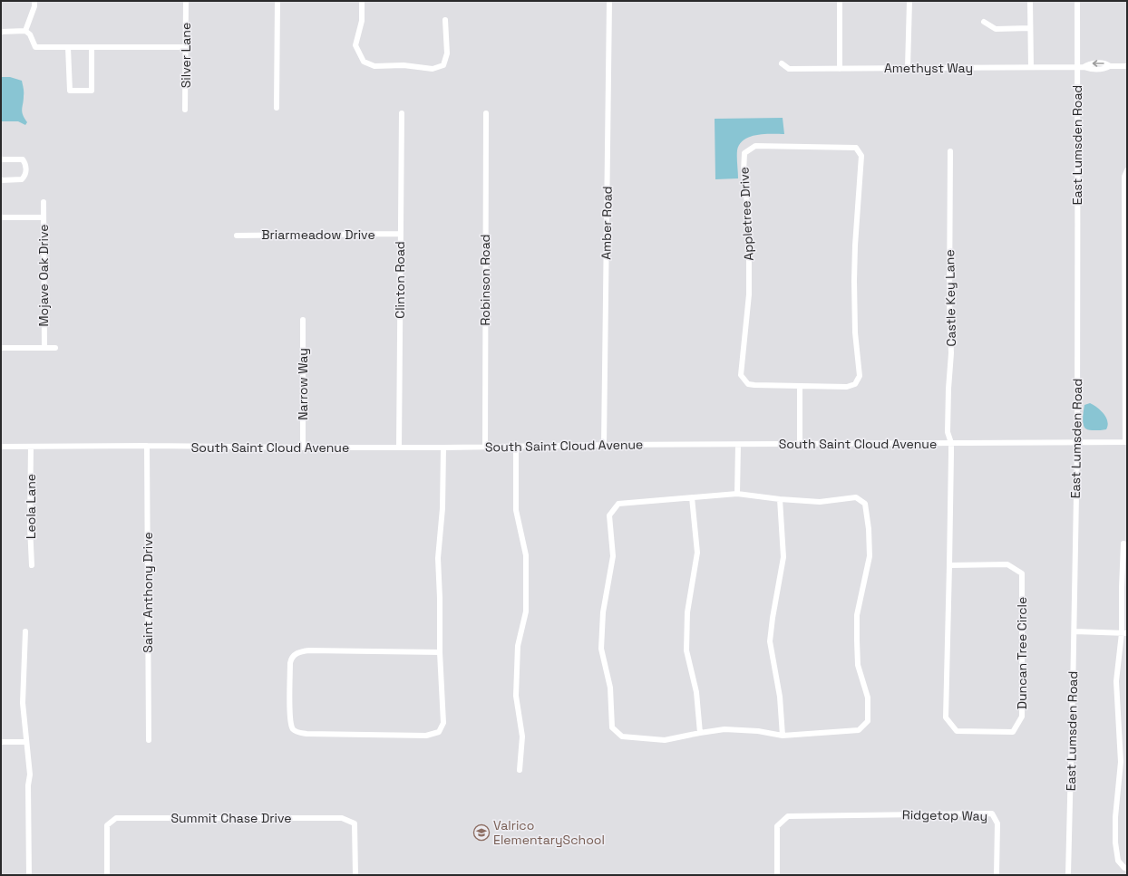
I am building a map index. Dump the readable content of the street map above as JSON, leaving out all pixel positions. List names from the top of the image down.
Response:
{
  "streets": {
    "street": [
      "Silver Lane",
      "Amethyst Way",
      "East Lumsden Road",
      "Appletree Drive",
      "Amber Road",
      "Briarmeadow Drive",
      "Mojave Oak Drive",
      "Clinton Road",
      "Robinson Road",
      "Castle Key Lane",
      "Narrow Way",
      "South Saint Cloud Avenue",
      "Leola Lane",
      "Saint Anthony Drive",
      "Duncan Tree Circle",
      "Ridgetop Way",
      "Summit Chase Drive"
    ]
  },
  "crossings": [
    ["Amethyst Way", "East Lumsden Road"],
    ["East Lumsden Road", "South Saint Cloud Avenue"],
    ["Amber Road", "South Saint Cloud Avenue"],
    ["Briarmeadow Drive", "Clinton Road"],
    ["Clinton Road", "South Saint Cloud Avenue"],
    ["Robinson Road", "South Saint Cloud Avenue"],
    ["Castle Key Lane", "South Saint Cloud Avenue"],
    ["Castle Key Lane", "Duncan Tree Circle"],
    ["Narrow Way", "South Saint Cloud Avenue"],
    ["South Saint Cloud Avenue", "Leola Lane"],
    ["South Saint Cloud Avenue", "Saint Anthony Drive"],
    ["South Saint Cloud Avenue", "Duncan Tree Circle"]
  ],
  "places": {
    "school or university": ["Valrico ElementarySchool"]
  }
}
